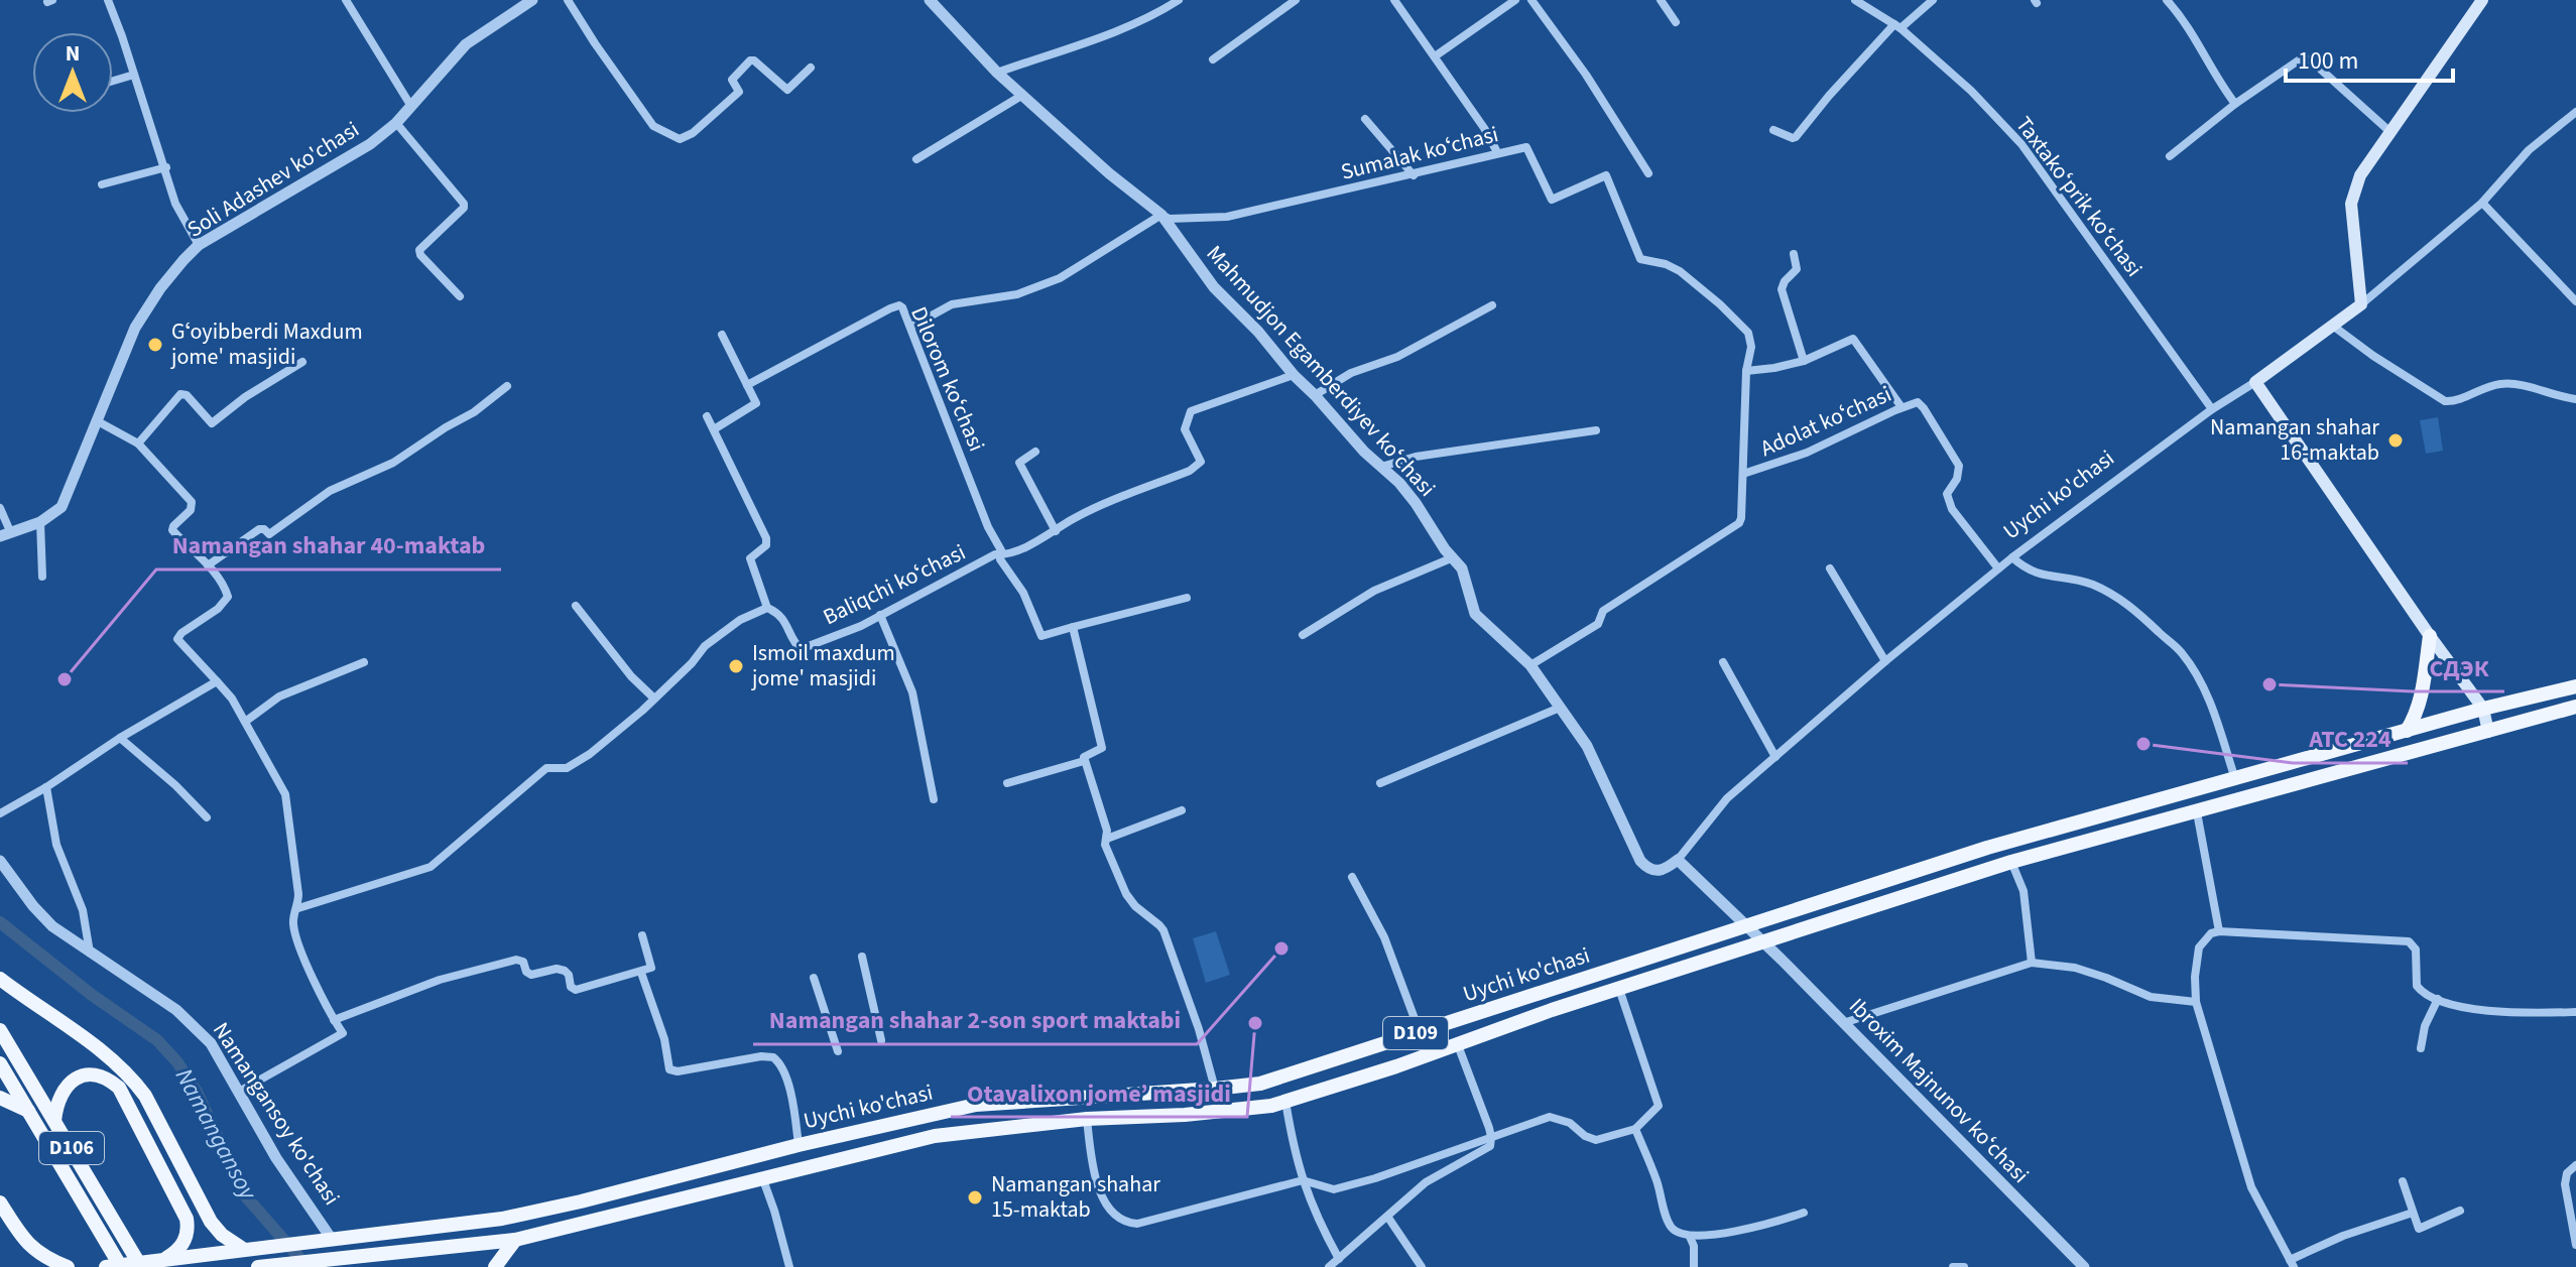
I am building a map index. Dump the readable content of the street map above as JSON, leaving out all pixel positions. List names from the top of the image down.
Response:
{
  "streets": {
    "main road": ["Uychi ko'chasi", "D109", "D106"],
    "street": [
      "Sumalak koʻchasi",
      "Soli Adashev ko'chasi",
      "Taxtakoʻprik koʻchasi",
      "Mahmudjon Egamberdiyev koʻchasi",
      "Dilorom koʻchasi",
      "Adolat koʻchasi",
      "Baliqchi koʻchasi",
      "Ibroxim Majnunov koʻchasi",
      "Namangansoy ko'chasi"
    ]
  },
  "crossings": [
    ["Sumalak koʻchasi", "Mahmudjon Egamberdiyev koʻchasi"],
    ["Sumalak koʻchasi", "Adolat koʻchasi"],
    ["Taxtakoʻprik koʻchasi", "Uychi ko'chasi"],
    ["Mahmudjon Egamberdiyev koʻchasi", "Uychi ko'chasi"],
    ["Mahmudjon Egamberdiyev koʻchasi", "Baliqchi koʻchasi"],
    ["Dilorom koʻchasi", "Baliqchi koʻchasi"],
    ["Adolat koʻchasi", "Uychi ko'chasi"],
    ["Uychi ko'chasi", "D109"],
    ["Uychi ko'chasi", "Ibroxim Majnunov koʻchasi"],
    ["Uychi ko'chasi", "Namangansoy ko'chasi"],
    ["D109", "Namangansoy ko'chasi"]
  ],
  "water": ["Namangansoy"],
  "places": [
    "Gʻoyibberdi Maxdum jome' masjidi",
    "Namangan shahar 16-maktab",
    "Ismoil maxdum jome' masjidi",
    "Namangan shahar 40-maktab",
    "СДЭК",
    "ATC 224",
    "Namangan shahar 2-son sport maktabi",
    "Otavalixon jome’ masjidi",
    "Namangan shahar 15-maktab"
  ],
  "scale_bar": "100 m",
  "north": "top"
}
